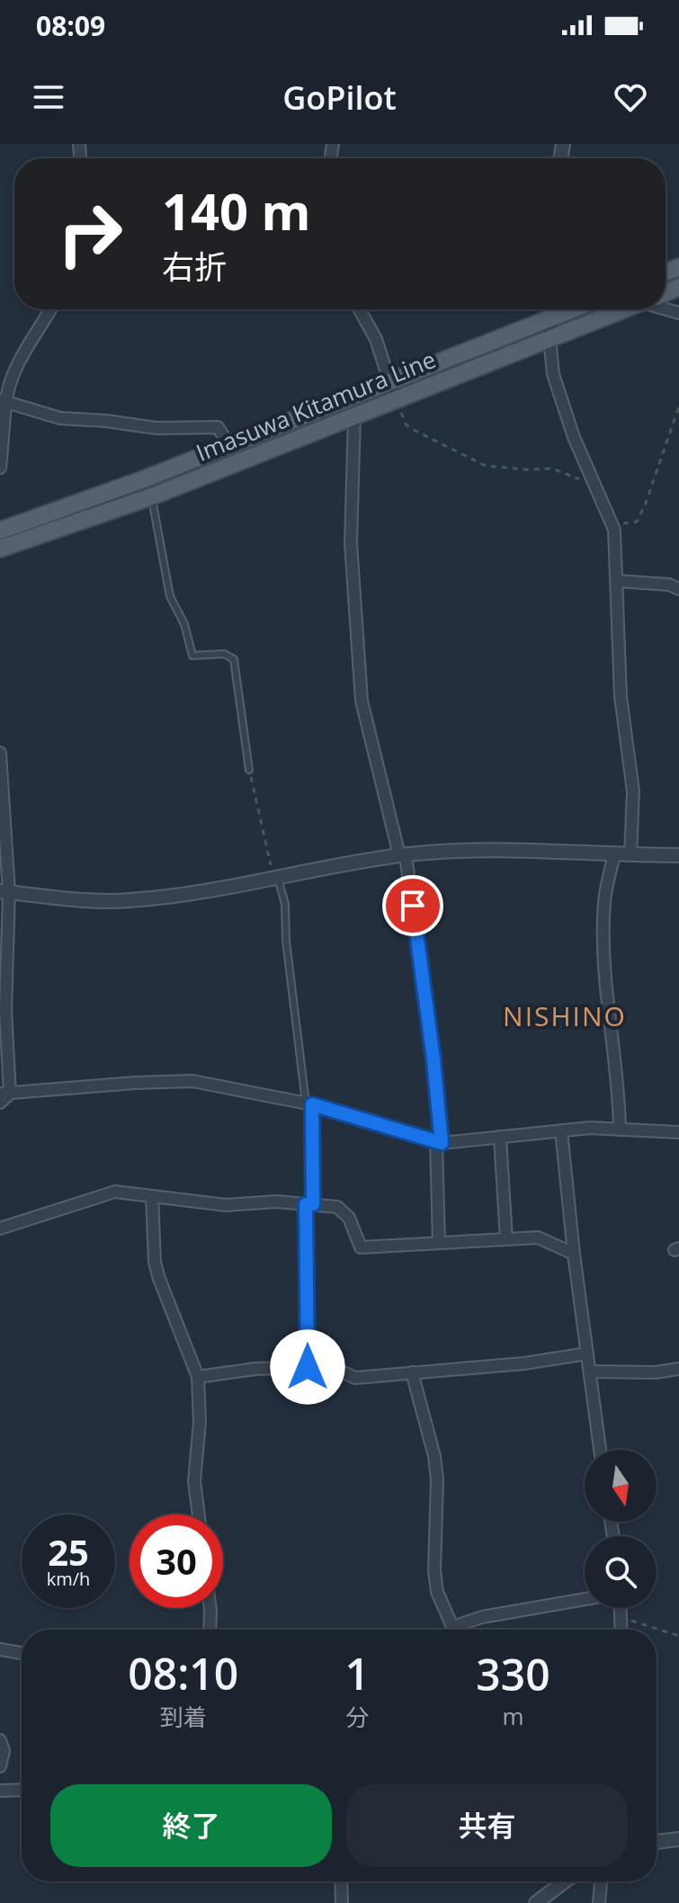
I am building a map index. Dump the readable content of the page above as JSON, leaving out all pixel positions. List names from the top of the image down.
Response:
{
  "streets": {
    "main road": ["Imasuwa Kitamura Line"]
  },
  "districts": ["NISHINO"],
  "north": "bottom",
  "page": {
    "status": "08:09",
    "header": "GoPilot",
    "turn": ["140 m", "右折"],
    "speed": "25 km/h",
    "limit": "30",
    "eta": [
      "08:10",
      "到着",
      "1",
      "分",
      "330",
      "m"
    ],
    "buttons": ["終了", "共有"]
  }
}
